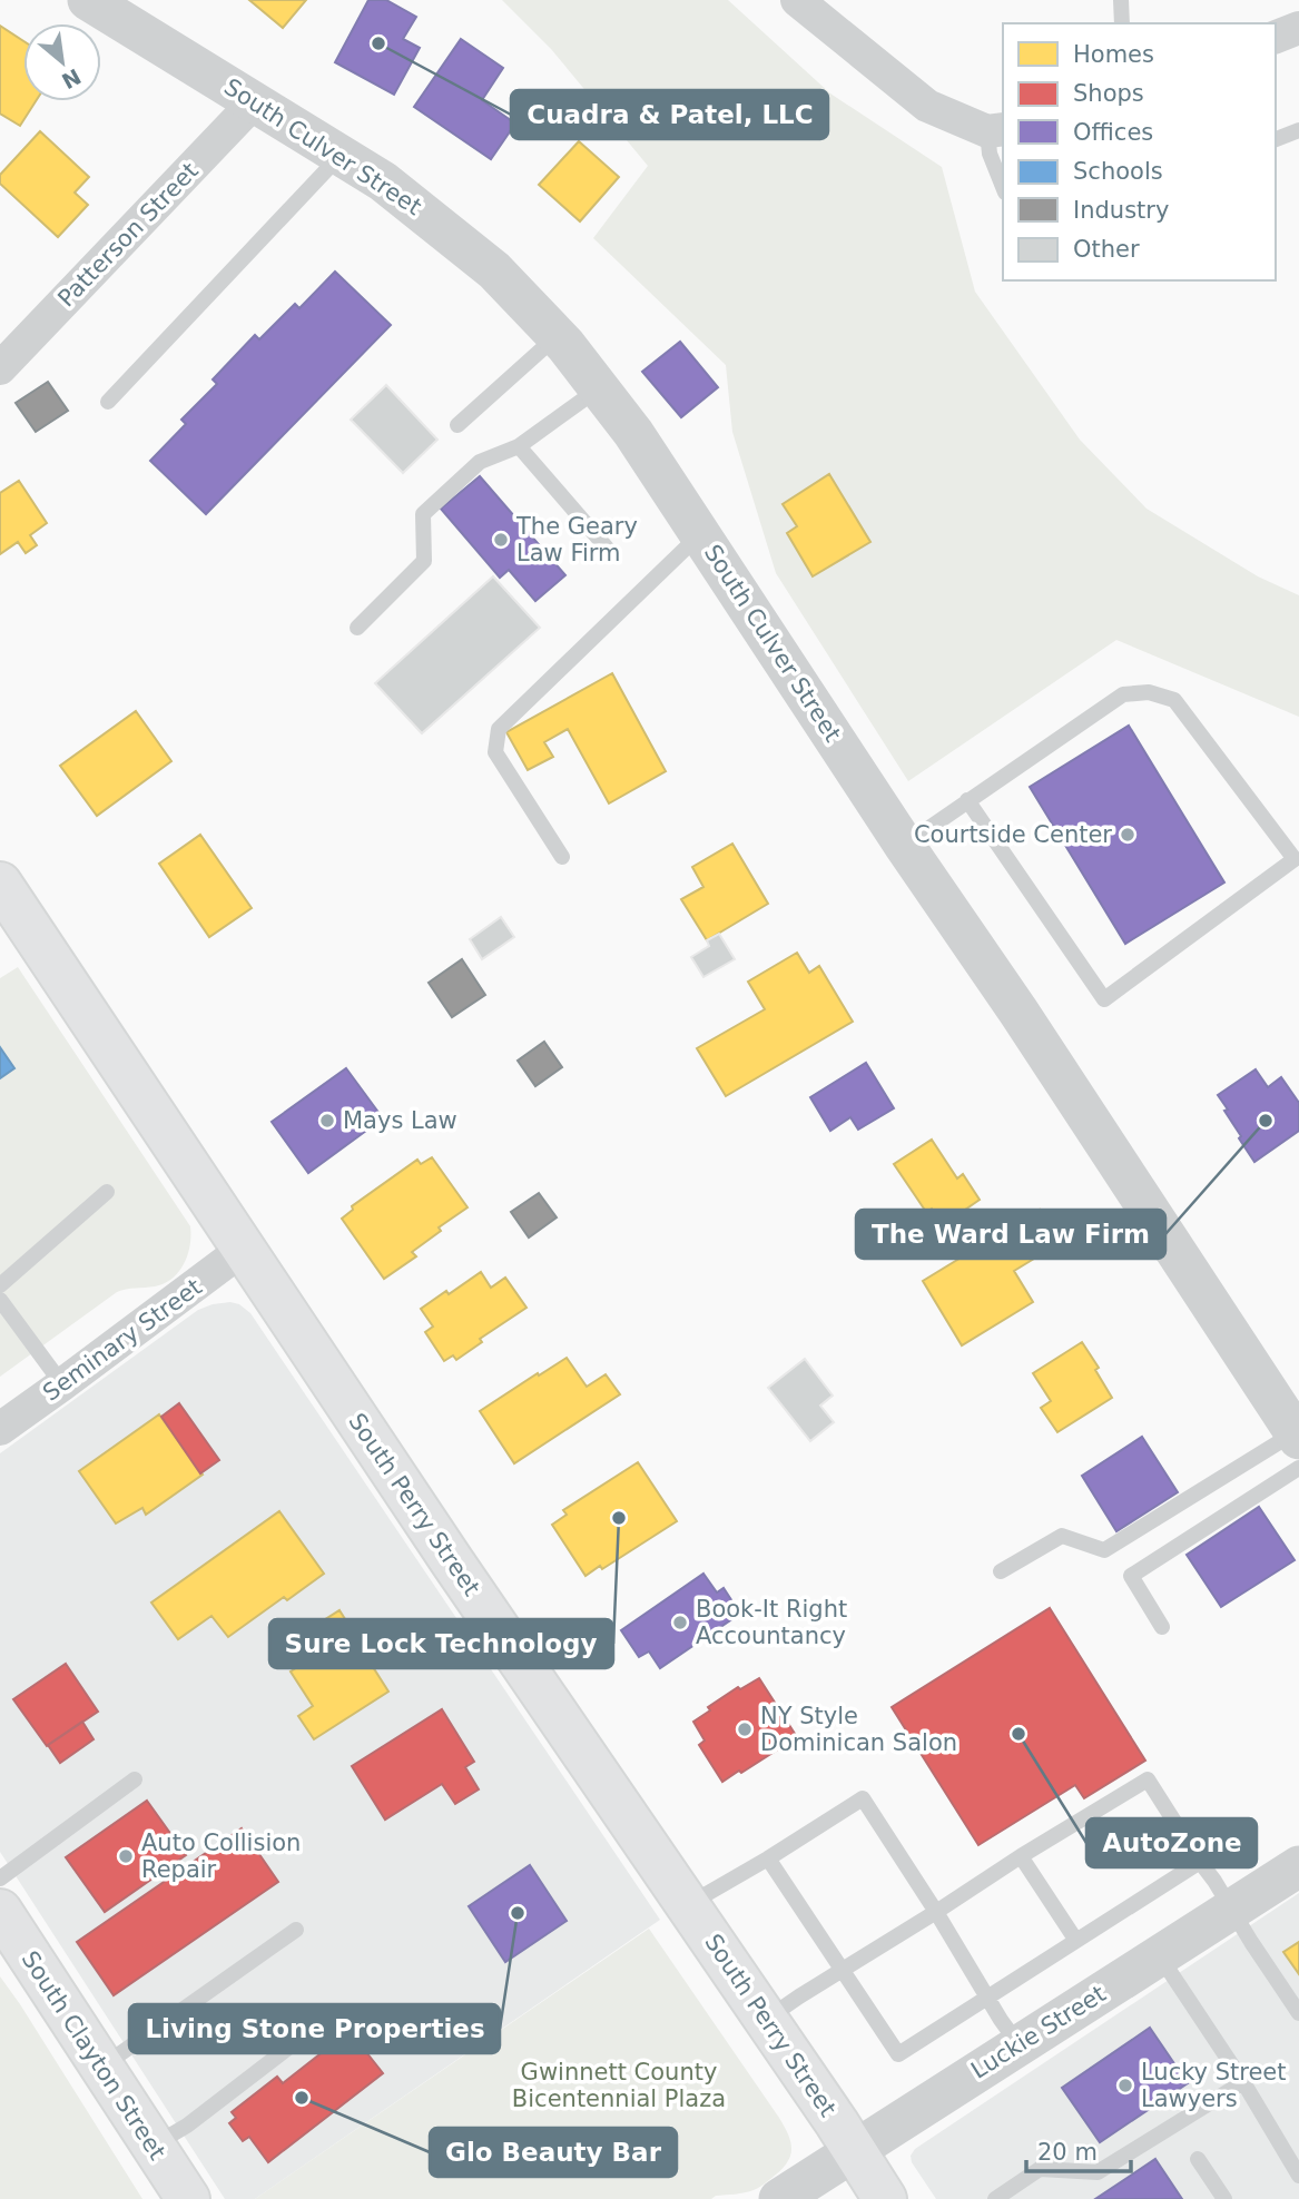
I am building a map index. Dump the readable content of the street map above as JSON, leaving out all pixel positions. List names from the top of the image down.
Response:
{
  "streets": {
    "main road": ["South Perry Street", "South Clayton Street"],
    "street": [
      "South Culver Street",
      "Patterson Street",
      "Seminary Street",
      "Luckie Street"
    ]
  },
  "crossings": [
    ["South Culver Street", "Patterson Street"],
    ["Seminary Street", "South Perry Street"],
    ["South Perry Street", "Luckie Street"]
  ],
  "parks": ["Gwinnett County Bicentennial Plaza"],
  "places": [
    "Cuadra & Patel, LLC",
    "The Geary Law Firm",
    "Courtside Center",
    "Mays Law",
    "The Ward Law Firm",
    "Sure Lock Technology",
    "Book-It Right Accountancy",
    "NY Style Dominican Salon",
    "AutoZone",
    "Auto Collision Repair",
    "Living Stone Properties",
    "Lucky Street Lawyers",
    "Glo Beauty Bar"
  ],
  "legend": [
    "Homes",
    "Shops",
    "Offices",
    "Schools",
    "Industry",
    "Other"
  ],
  "scale_bar": "20 m",
  "north": "bottom right"
}
